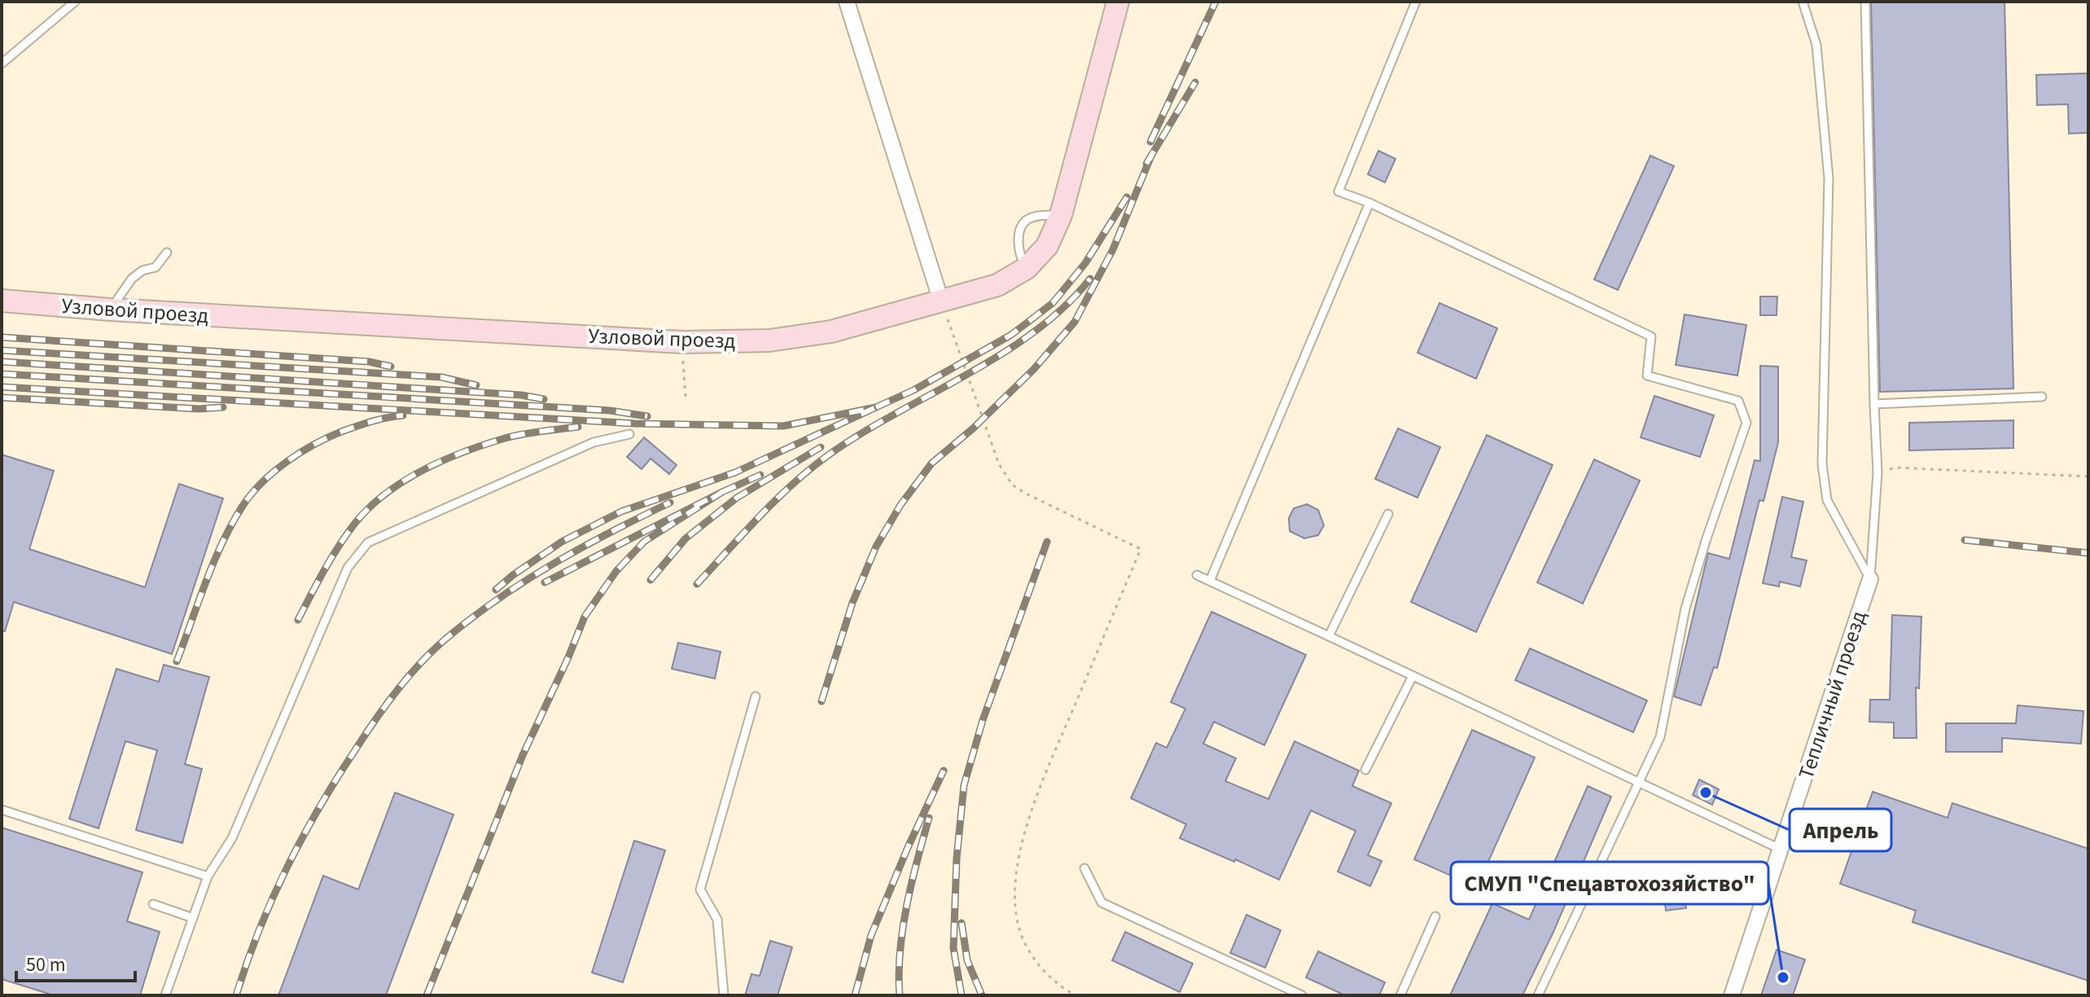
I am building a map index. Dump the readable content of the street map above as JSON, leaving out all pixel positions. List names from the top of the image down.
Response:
{
  "streets": {
    "street": ["Узловой проезд", "Тепличный проезд"]
  },
  "places": ["Апрель", "СМУП \"Спецавтохозяйство\""],
  "scale_bar": "50 m"
}
